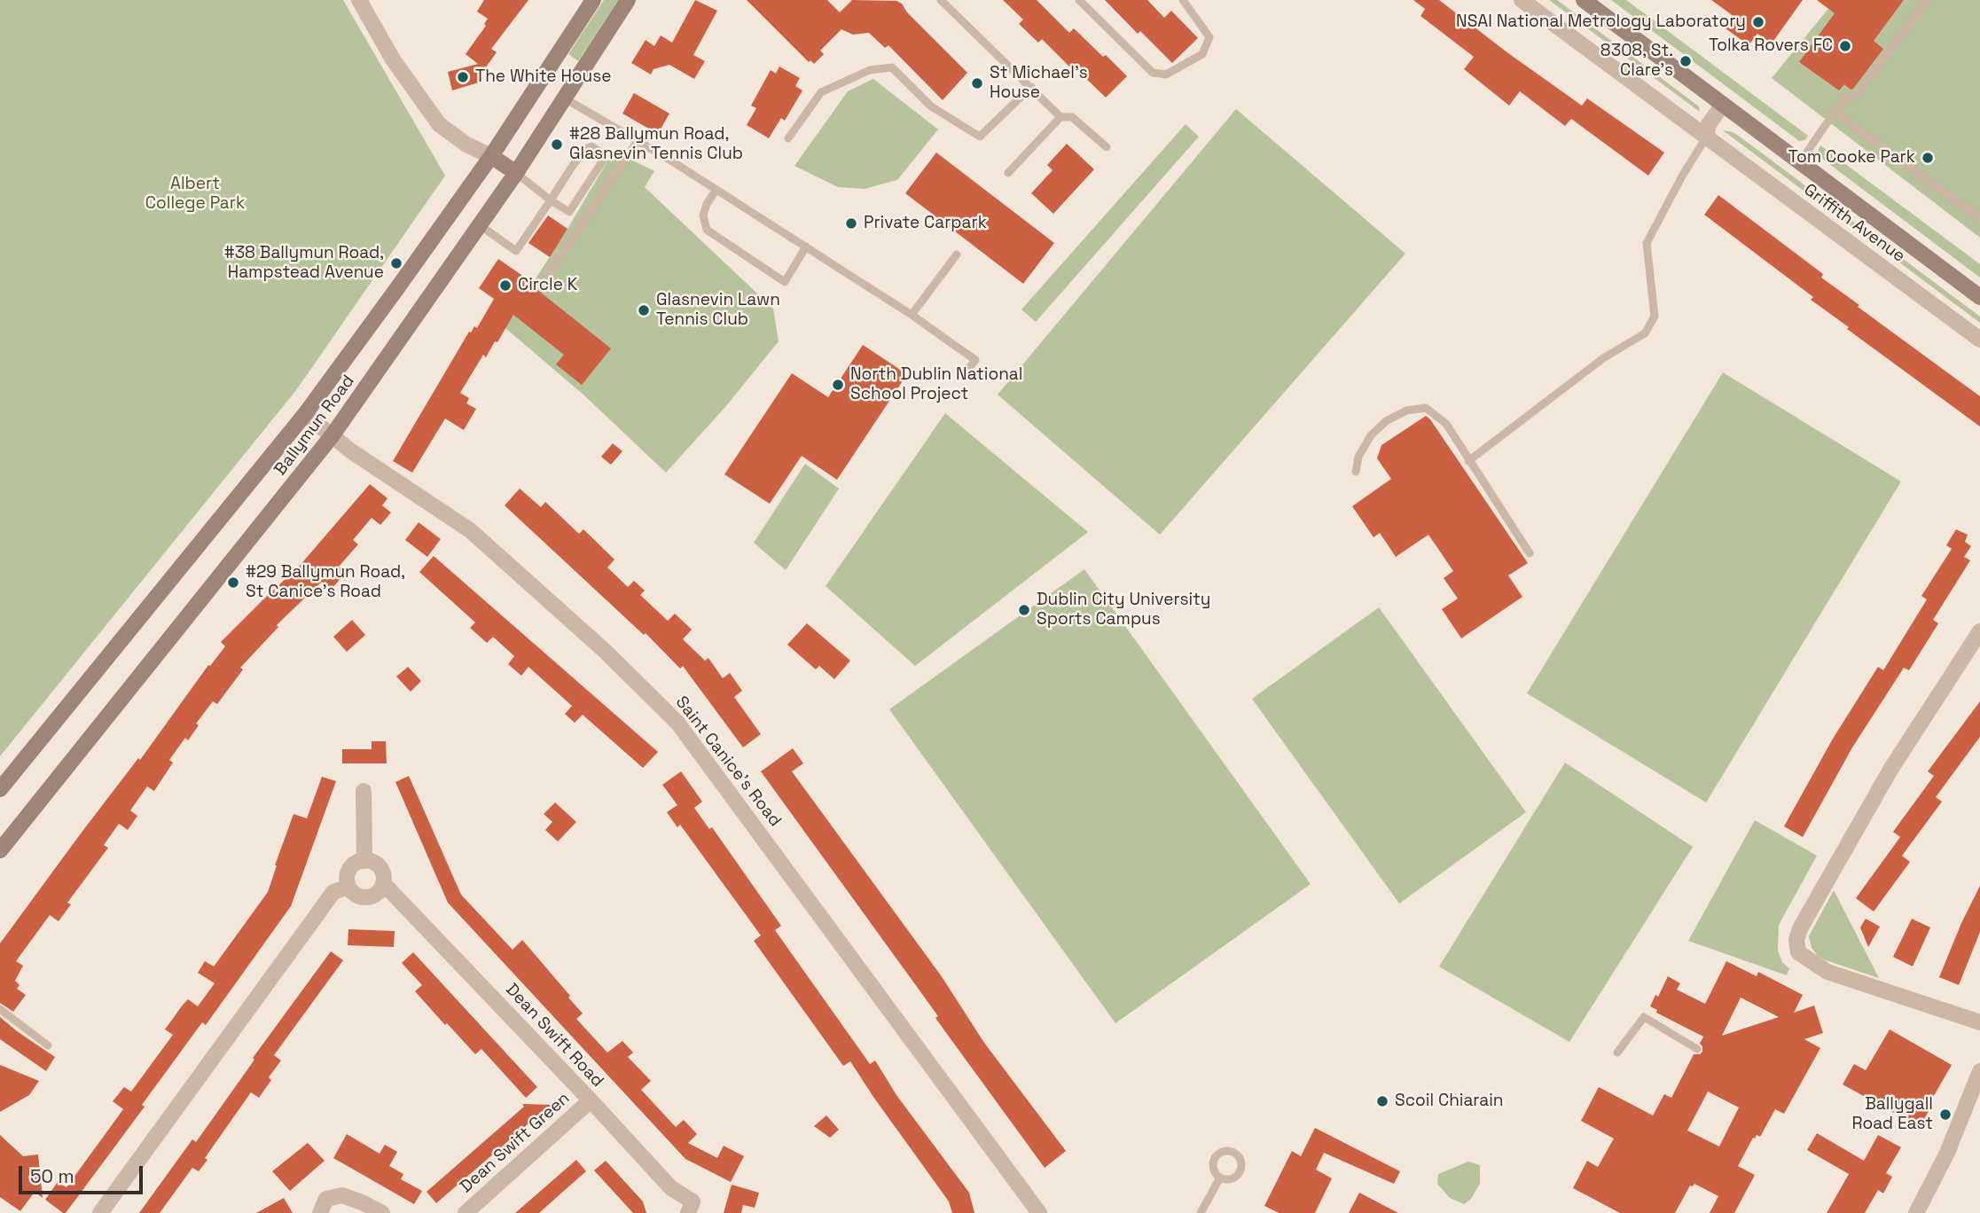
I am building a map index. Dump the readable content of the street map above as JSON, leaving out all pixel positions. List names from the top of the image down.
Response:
{
  "streets": {
    "main road": ["Griffith Avenue", "Ballymun Road"],
    "street": ["Saint Canice's Road", "Dean Swift Road", "Dean Swift Green"]
  },
  "crossings": [
    ["Ballymun Road", "Saint Canice's Road"],
    ["Dean Swift Road", "Dean Swift Green"]
  ],
  "parks": ["Albert College Park"],
  "places": [
    "NSAI National Metrology Laboratory",
    "Tolka Rovers FC",
    "8308, St. Clare's",
    "The White House",
    "St Michael's House",
    "#28 Ballymun Road, Glasnevin Tennis Club",
    "Tom Cooke Park",
    "Private Carpark",
    "#38 Ballymun Road, Hampstead Avenue",
    "Circle K",
    "Glasnevin Lawn Tennis Club",
    "North Dublin National School Project",
    "#29 Ballymun Road, St Canice's Road",
    "Dublin City University Sports Campus",
    "Scoil Chiarain",
    "Ballygall Road East"
  ],
  "scale_bar": "50 m"
}
